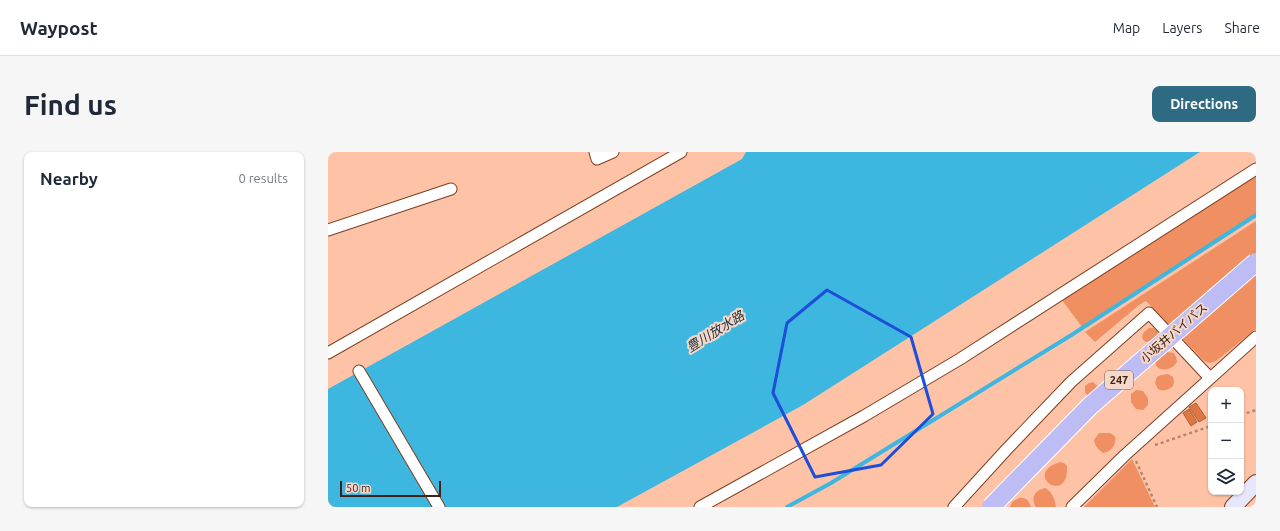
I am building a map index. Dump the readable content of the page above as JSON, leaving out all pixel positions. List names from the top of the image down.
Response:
{
  "streets": {
    "highway": ["小坂井バイパス", "247"]
  },
  "water": ["豊川放水路"],
  "scale_bar": "50 m",
  "page": {
    "header": "Waypost",
    "nav": ["Map", "Layers", "Share"],
    "buttons": "Directions",
    "title": "Find us",
    "heading": ["Nearby", "0 results"],
    "map_buttons": ["+", "−"],
    "scale": "50 m"
  }
}
